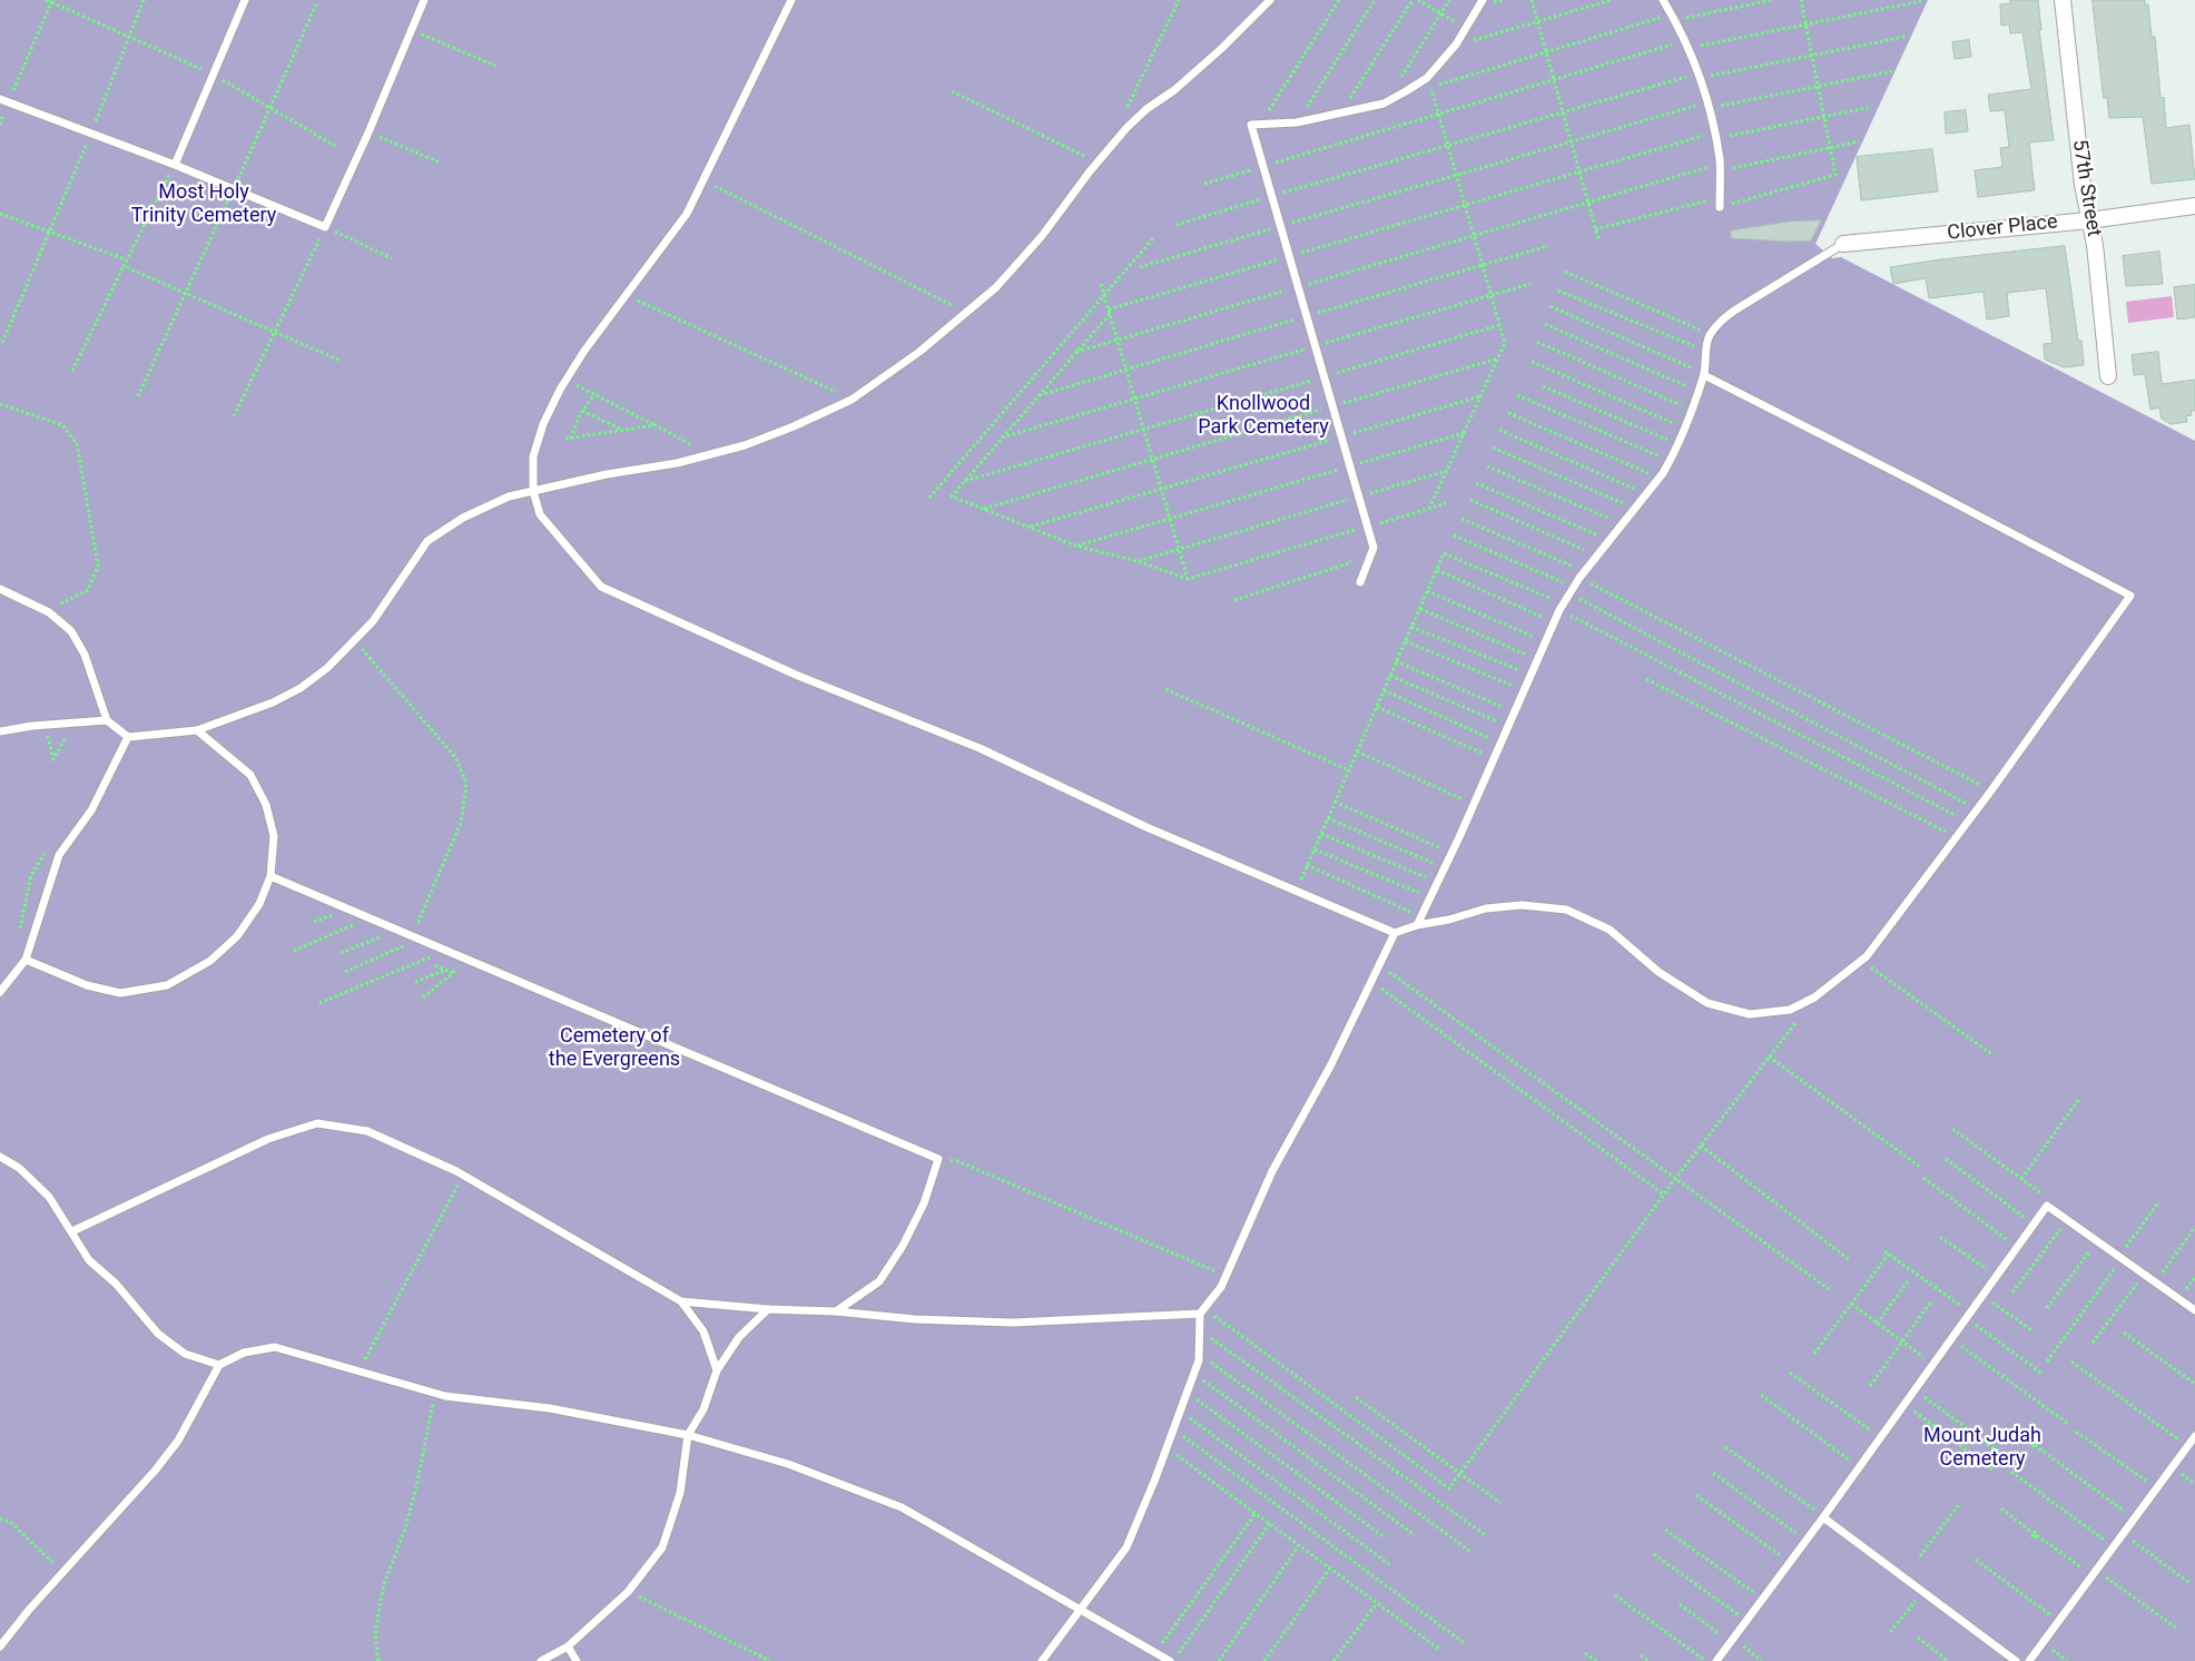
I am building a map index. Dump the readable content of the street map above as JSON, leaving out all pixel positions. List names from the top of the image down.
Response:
{
  "streets": {
    "street": ["57th Street", "Clover Place"]
  },
  "crossings": [
    ["57th Street", "Clover Place"]
  ],
  "parks": [
    "Most Holy Trinity Cemetery",
    "Knollwood Park Cemetery",
    "Cemetery of the Evergreens",
    "Mount Judah Cemetery"
  ]
}
